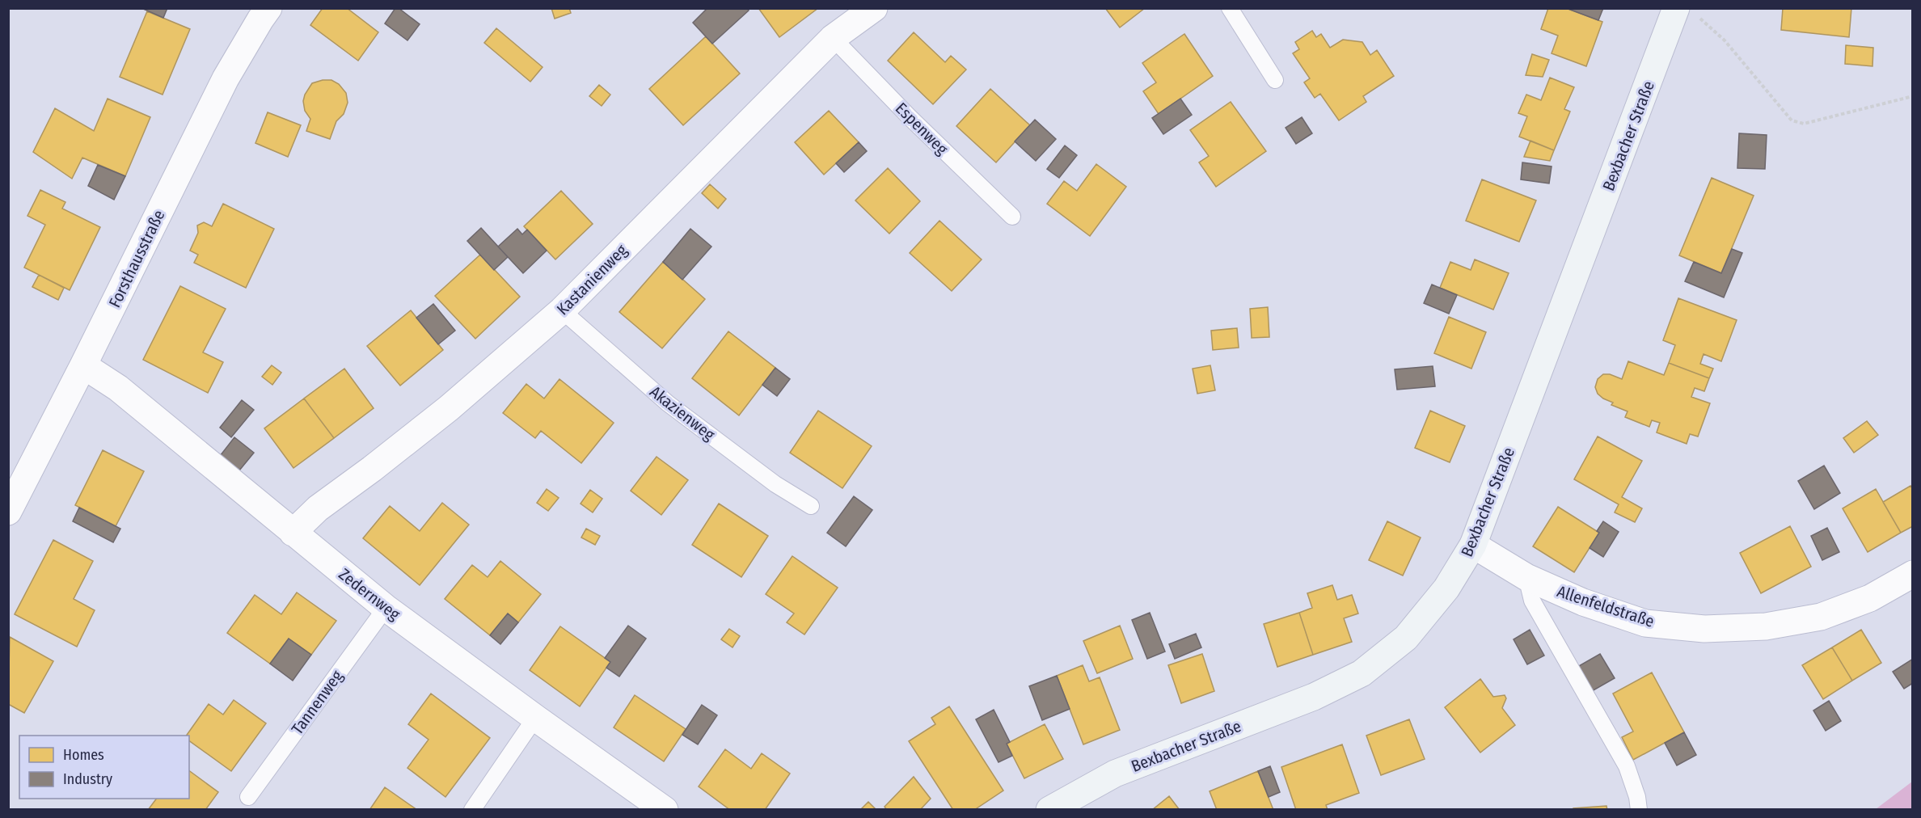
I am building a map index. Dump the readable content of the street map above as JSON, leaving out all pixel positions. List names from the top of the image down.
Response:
{
  "streets": {
    "street": [
      "Bexbacher Straße",
      "Forsthausstraße",
      "Kastanienweg",
      "Zedernweg",
      "Allenfeldstraße"
    ],
    "lane": ["Espenweg", "Akazienweg", "Tannenweg"]
  },
  "crossings": [
    ["Espenweg", "Kastanienweg"],
    ["Bexbacher Straße", "Allenfeldstraße"],
    ["Forsthausstraße", "Zedernweg"],
    ["Kastanienweg", "Akazienweg"],
    ["Kastanienweg", "Zedernweg"],
    ["Zedernweg", "Tannenweg"]
  ],
  "legend": ["Homes", "Industry"]
}
